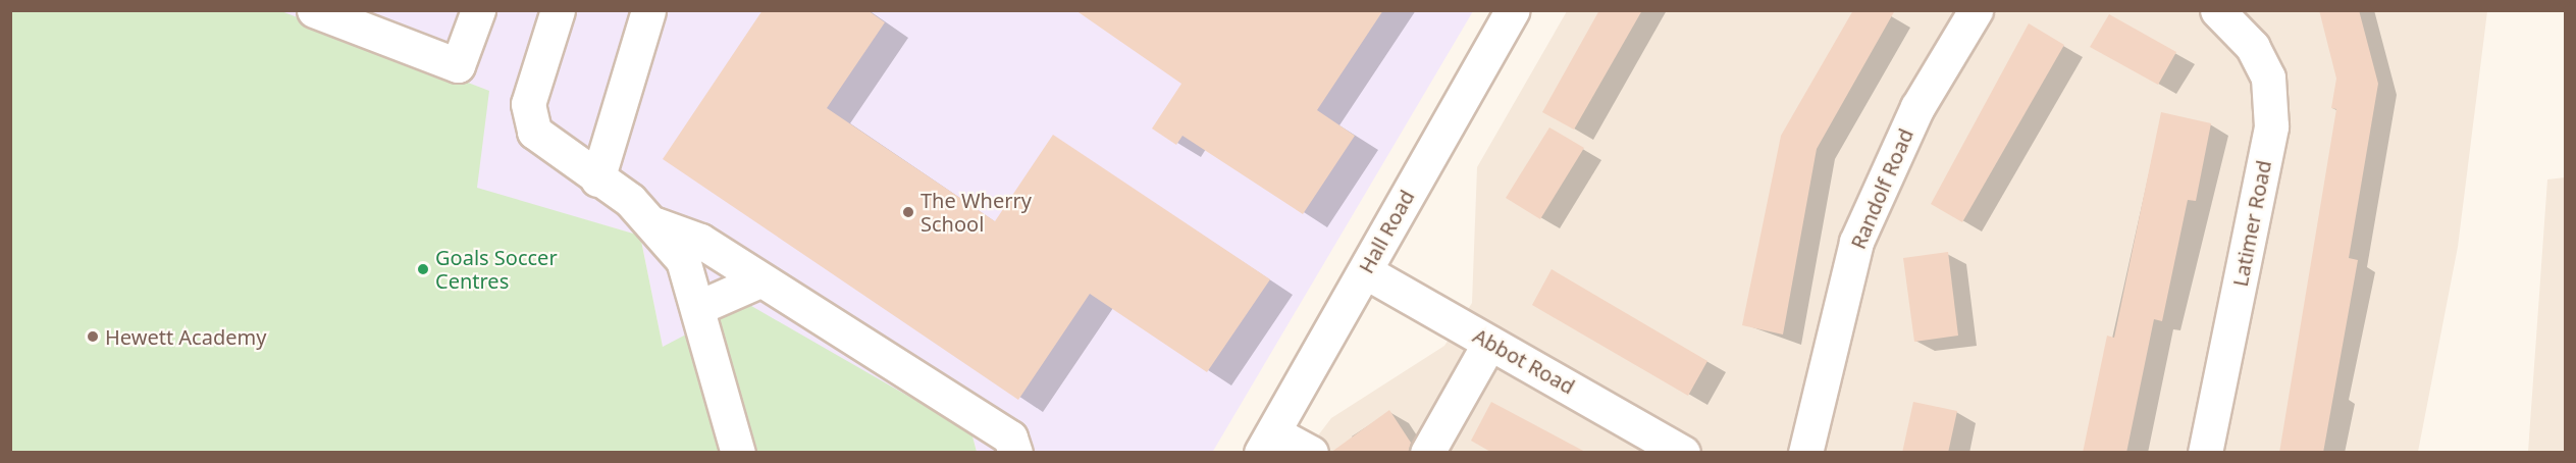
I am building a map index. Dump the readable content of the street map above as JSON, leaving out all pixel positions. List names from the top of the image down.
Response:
{
  "streets": {
    "street": [
      "Randolf Road",
      "Latimer Road",
      "Hall Road",
      "Abbot Road"
    ]
  },
  "crossings": [
    ["Hall Road", "Abbot Road"]
  ],
  "places": ["The Wherry School", "Goals Soccer Centres", "Hewett Academy"]
}
